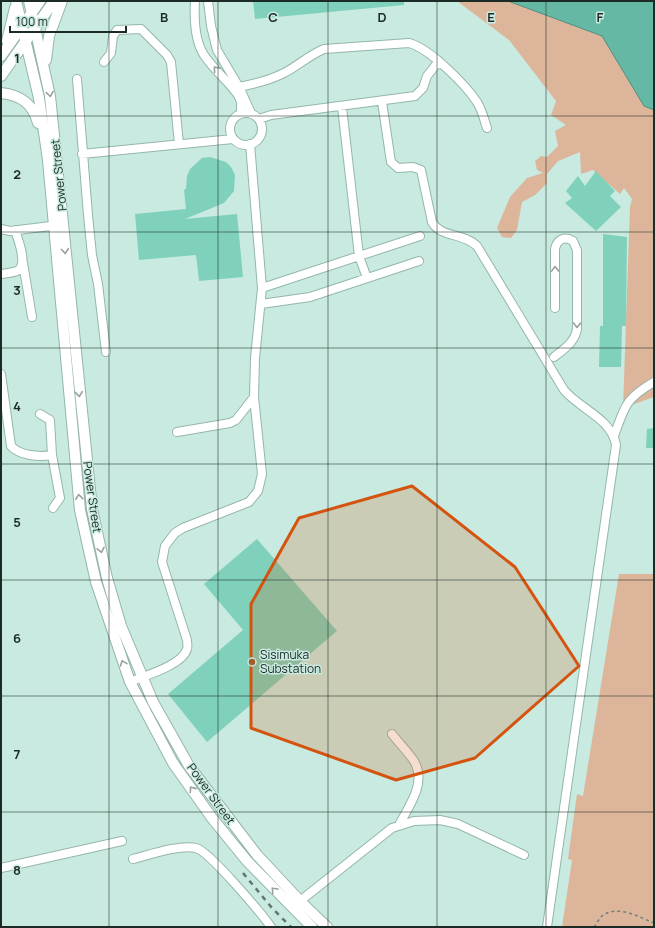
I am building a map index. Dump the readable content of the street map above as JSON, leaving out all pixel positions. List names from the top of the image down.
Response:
{
  "streets": {
    "main road": ["Power Street"]
  },
  "places": ["Sisimuka Substation"],
  "scale_bar": "100 m",
  "grid": {
    "columns": [
      "B",
      "C",
      "D",
      "E",
      "F"
    ],
    "rows": [
      "1",
      "2",
      "3",
      "4",
      "5",
      "6",
      "7",
      "8"
    ]
  }
}
